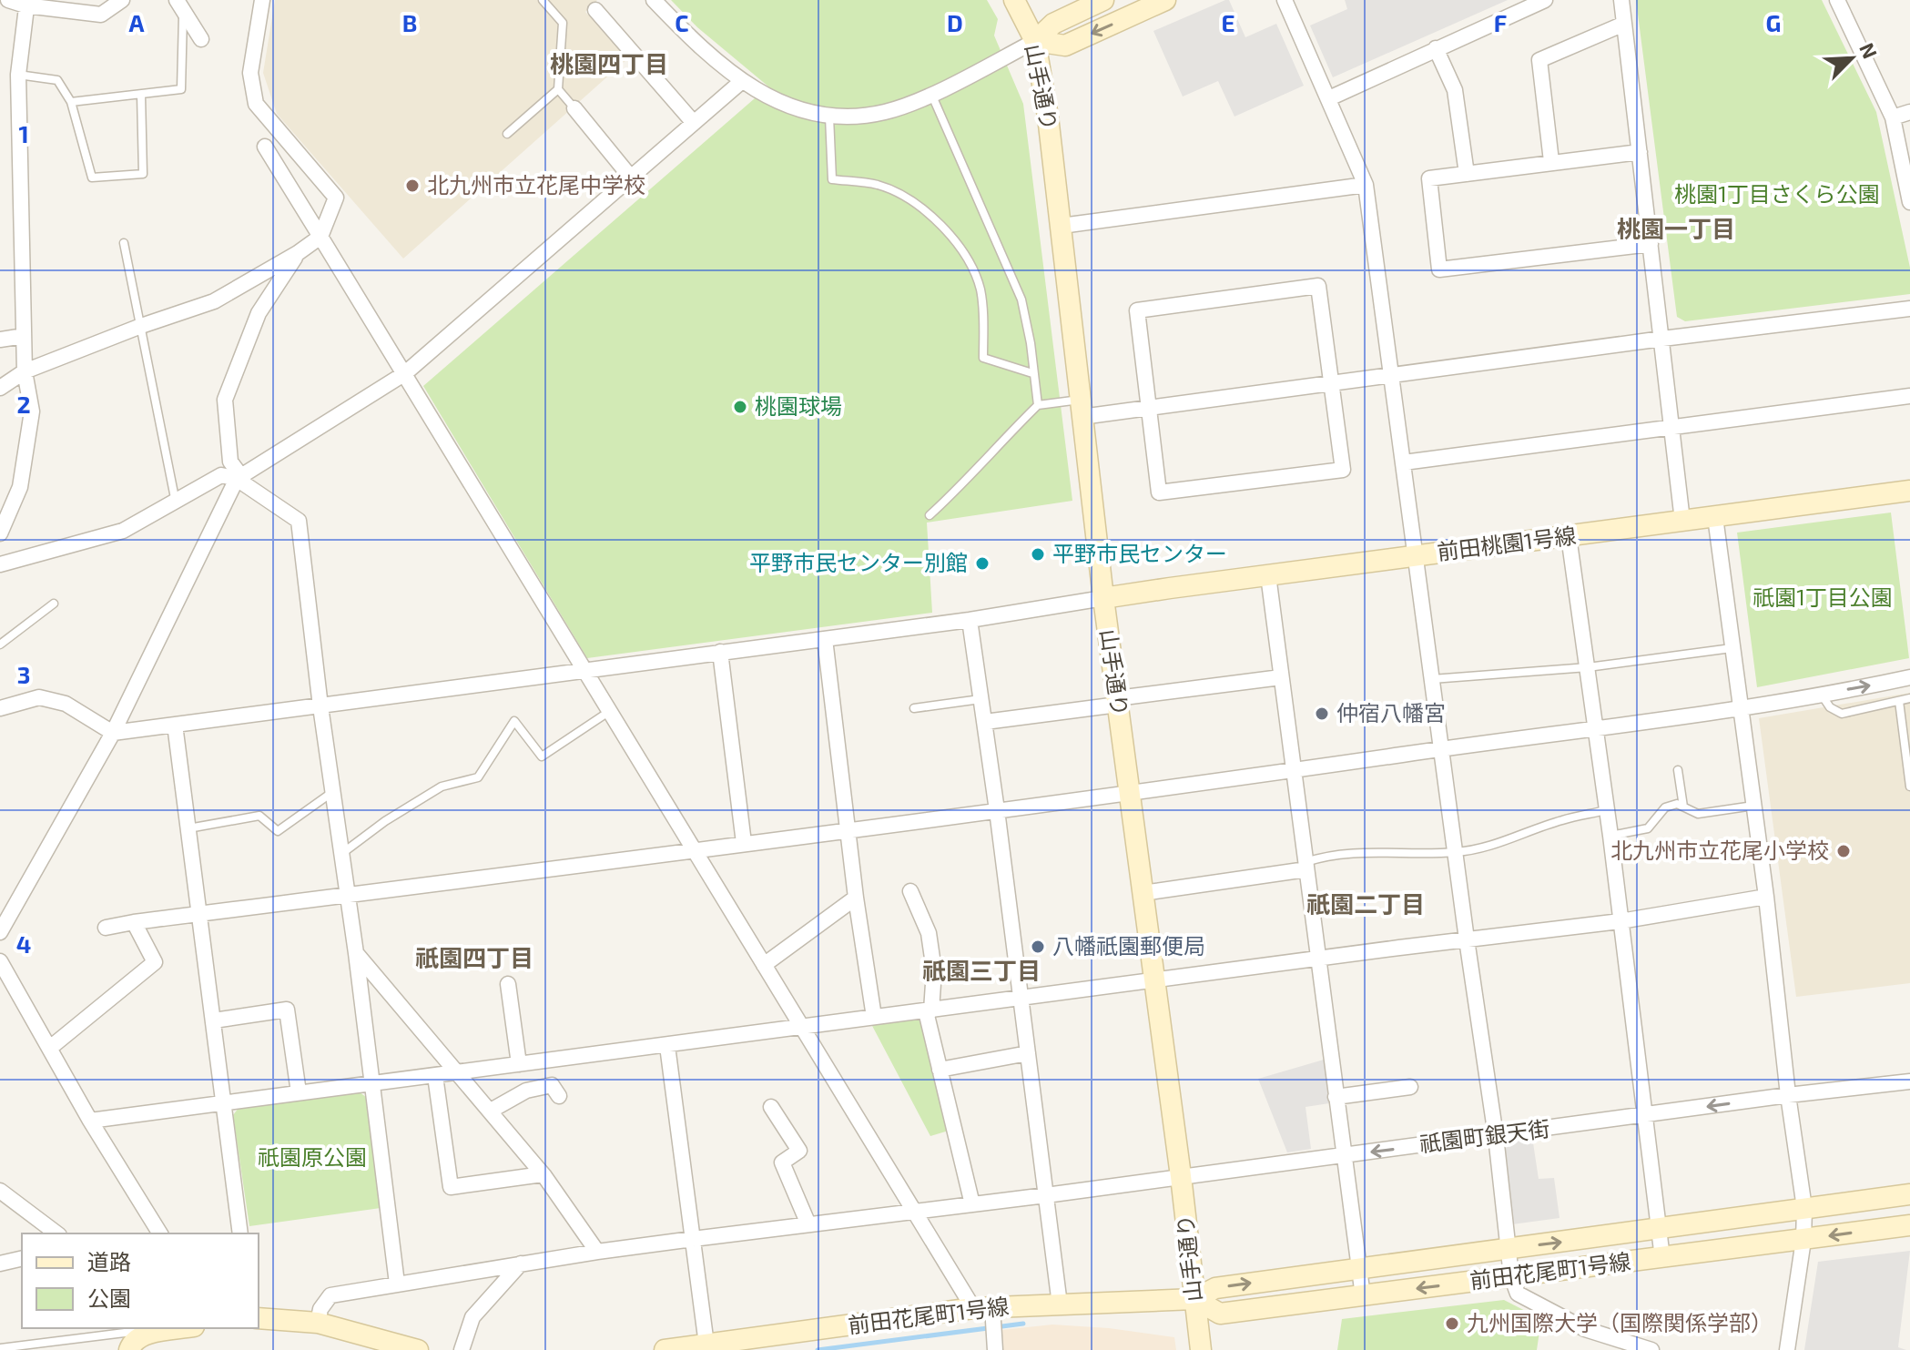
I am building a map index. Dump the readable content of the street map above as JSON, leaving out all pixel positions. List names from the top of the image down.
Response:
{
  "streets": {
    "street": [
      "山手通り",
      "前田桃園1号線",
      "祇園町銀天街",
      "前田花尾町1号線"
    ]
  },
  "crossings": [
    ["山手通り", "前田桃園1号線"],
    ["山手通り", "祇園町銀天街"],
    ["山手通り", "前田花尾町1号線"]
  ],
  "districts": [
    "桃園四丁目",
    "桃園一丁目",
    "祇園二丁目",
    "祇園四丁目",
    "祇園三丁目"
  ],
  "parks": ["桃園1丁目さくら公園", "祇園1丁目公園", "祇園原公園"],
  "places": [
    "北九州市立花尾中学校",
    "桃園球場",
    "平野市民センター",
    "平野市民センター別館",
    "仲宿八幡宮",
    "北九州市立花尾小学校",
    "八幡祇園郵便局",
    "九州国際大学（国際関係学部）"
  ],
  "legend": ["道路", "公園"],
  "north": "top right",
  "grid": {
    "columns": [
      "A",
      "B",
      "C",
      "D",
      "E",
      "F",
      "G"
    ],
    "rows": [
      "1",
      "2",
      "3",
      "4"
    ]
  }
}
